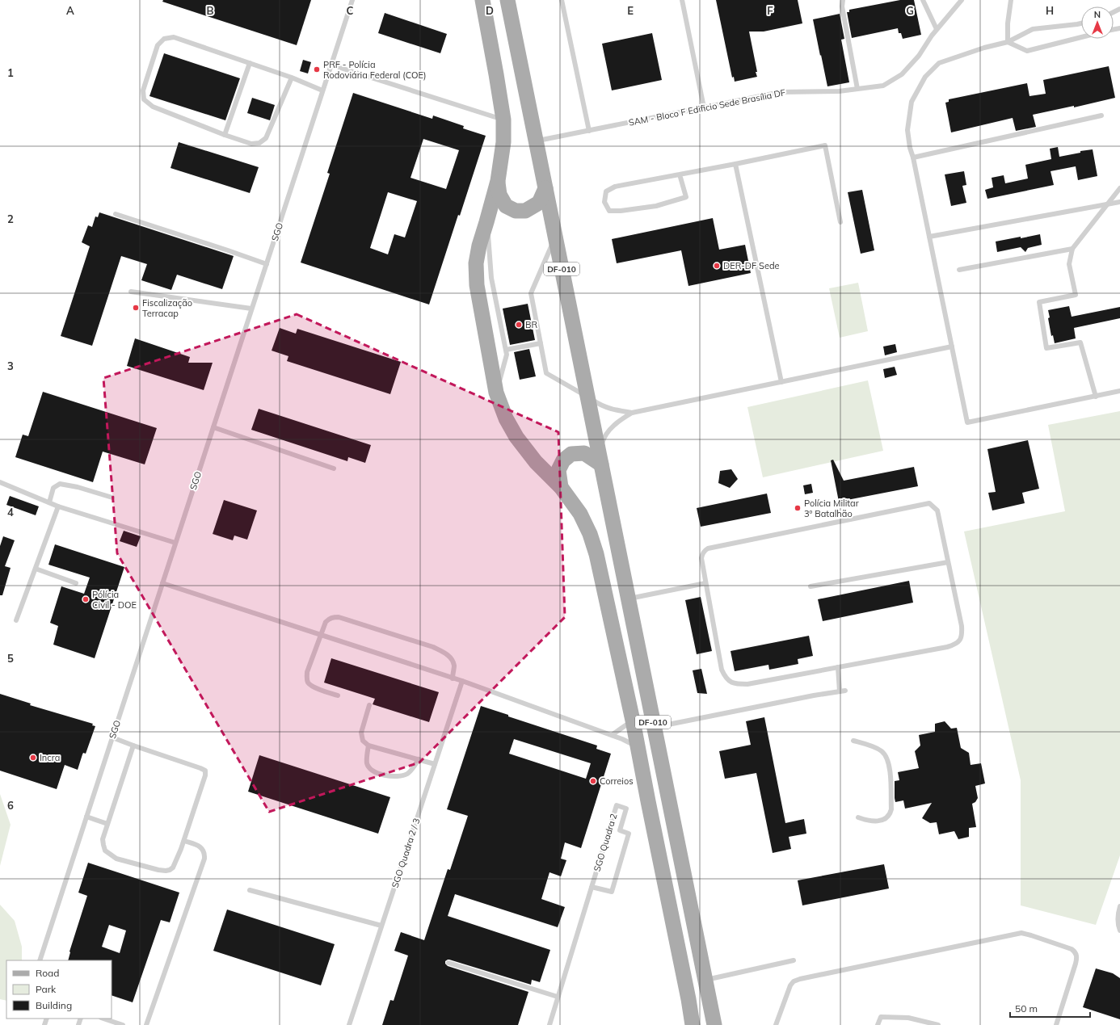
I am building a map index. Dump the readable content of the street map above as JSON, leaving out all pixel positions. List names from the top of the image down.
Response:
{
  "streets": {
    "main road": ["DF-010"],
    "lane": [
      "SAM - Bloco F Edificio Sede Brasília DF",
      "SGO",
      "SGO Quadra 2",
      "SGO Quadra 2 / 3"
    ]
  },
  "crossings": [
    ["SAM - Bloco F Edificio Sede Brasília DF", "DF-010"]
  ],
  "places": [
    "PRF - Polícia Rodoviária Federal (COE)",
    "DER-DF Sede",
    "Fiscalização Terracap",
    "BR",
    "Polícia Militar 3º Batalhão",
    "Pólícia Civil - DOE",
    "Incra",
    "Correios"
  ],
  "legend": ["Road", "Park", "Building"],
  "scale_bar": "50 m",
  "north": "top",
  "grid": {
    "columns": [
      "A",
      "B",
      "C",
      "D",
      "E",
      "F",
      "G",
      "H"
    ],
    "rows": [
      "1",
      "2",
      "3",
      "4",
      "5",
      "6"
    ]
  }
}
